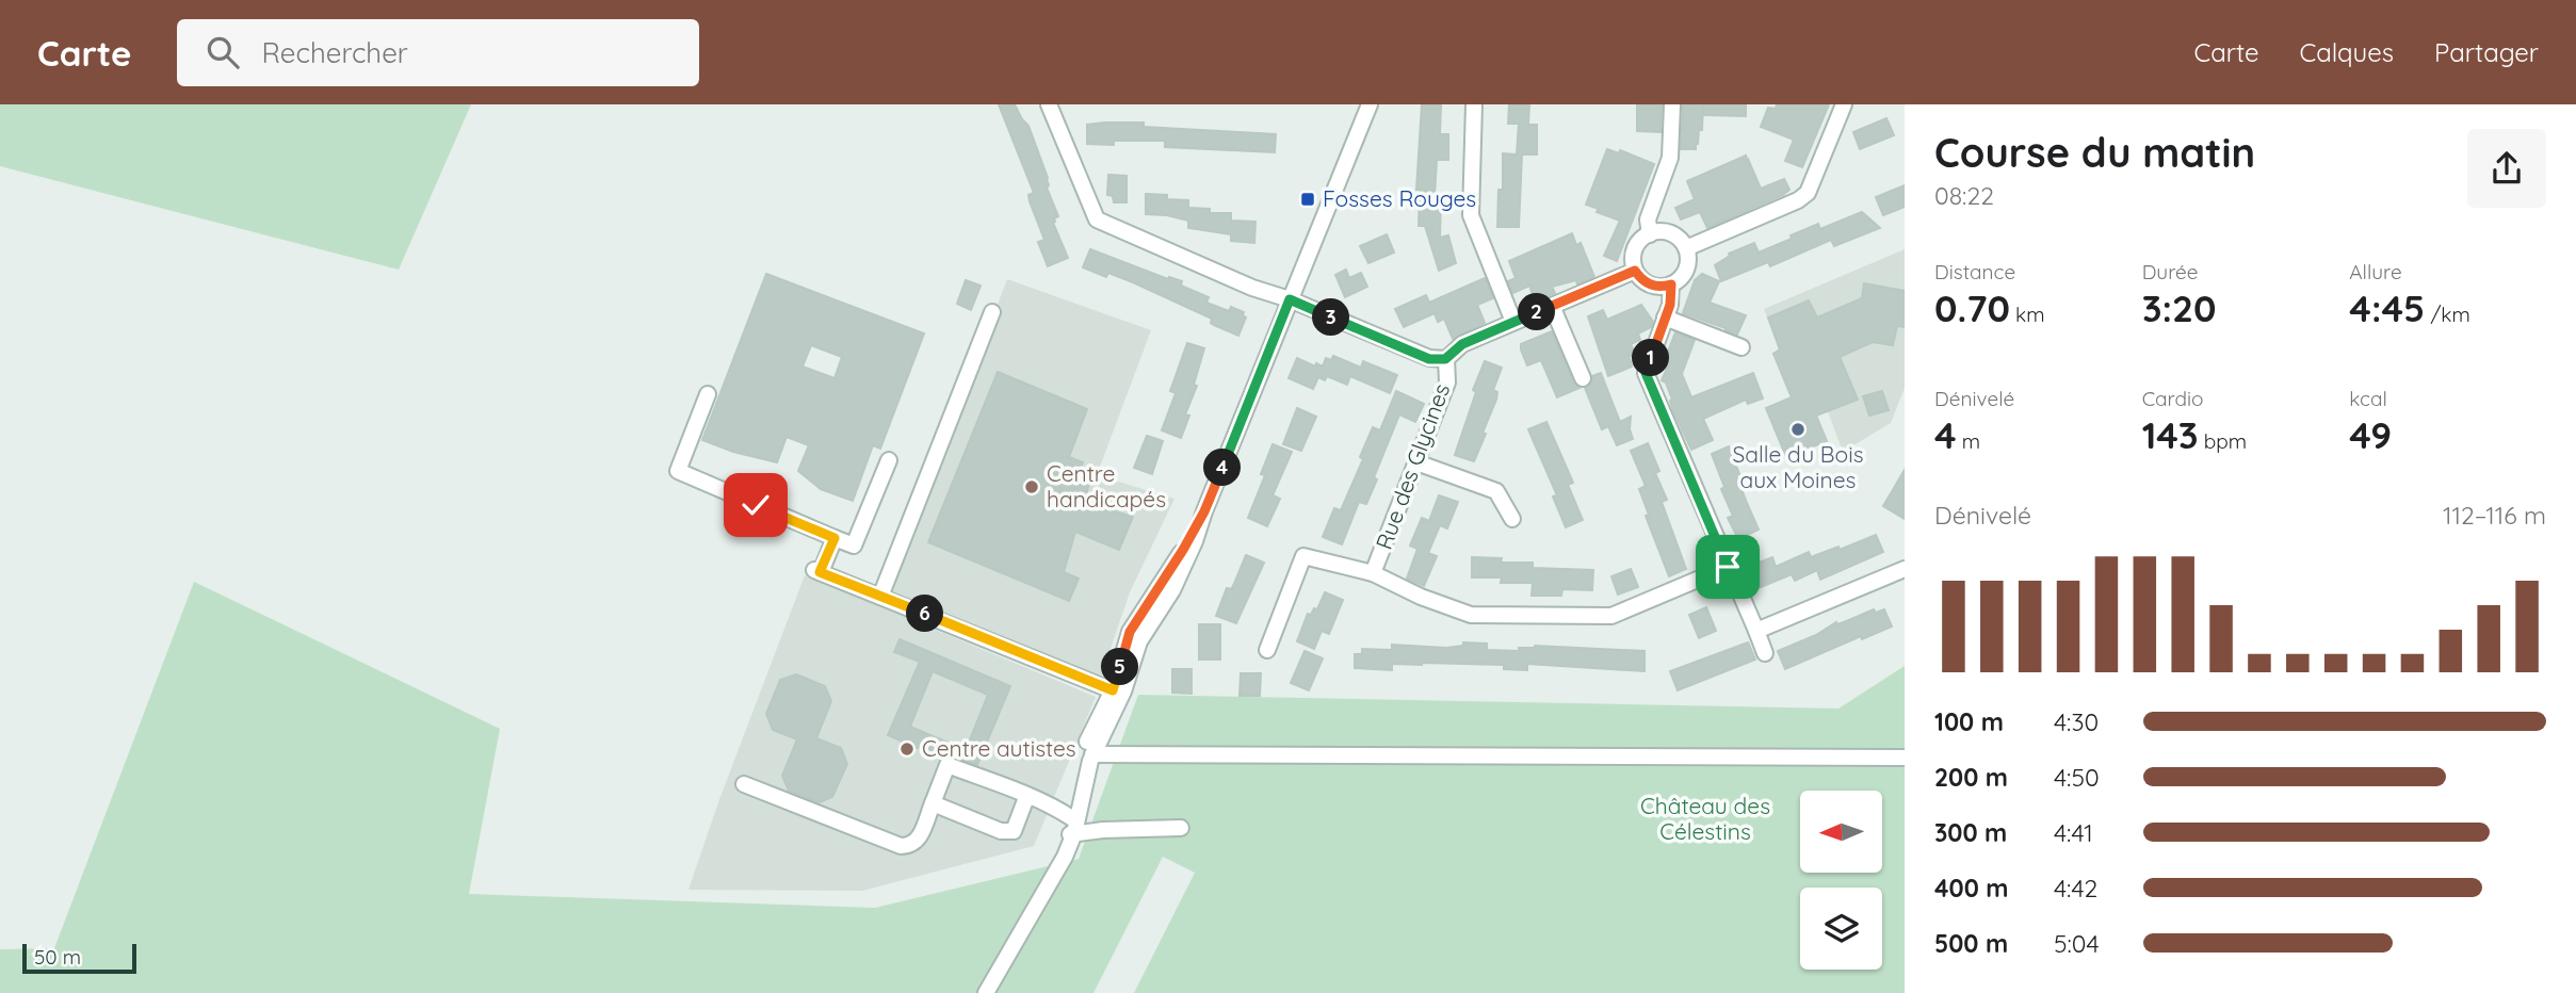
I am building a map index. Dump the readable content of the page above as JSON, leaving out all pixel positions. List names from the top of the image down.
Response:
{
  "streets": {
    "street": ["Rue des Glycines"]
  },
  "parks": ["Château des Célestins"],
  "places": {
    "transit": ["Fosses Rouges"],
    "other": ["Salle du Bois aux Moines", "Centre handicapés", "Centre autistes"]
  },
  "scale_bar": "50 m",
  "north": "left",
  "page": {
    "header": "Carte",
    "search": "Rechercher",
    "nav": ["Carte", "Calques", "Partager"],
    "heading": ["Course du matin", "08:22"],
    "stats": [
      ["Distance", "0.70 km"],
      ["Durée", "3:20"],
      ["Allure", "4:45 /km"],
      ["Dénivelé", "4 m"],
      ["Cardio", "143 bpm"],
      ["kcal", "49"]
    ],
    "pins": [
      "2",
      "3",
      "1",
      "4",
      "6",
      "5"
    ],
    "chart": ["Dénivelé", "112–116 m"],
    "list": [
      {
        "name": "100 m",
        "note": "4:30"
      },
      {
        "name": "200 m",
        "note": "4:50"
      },
      {
        "name": "300 m",
        "note": "4:41"
      },
      {
        "name": "400 m",
        "note": "4:42"
      },
      {
        "name": "500 m",
        "note": "5:04"
      }
    ],
    "scale": "50 m"
  }
}
